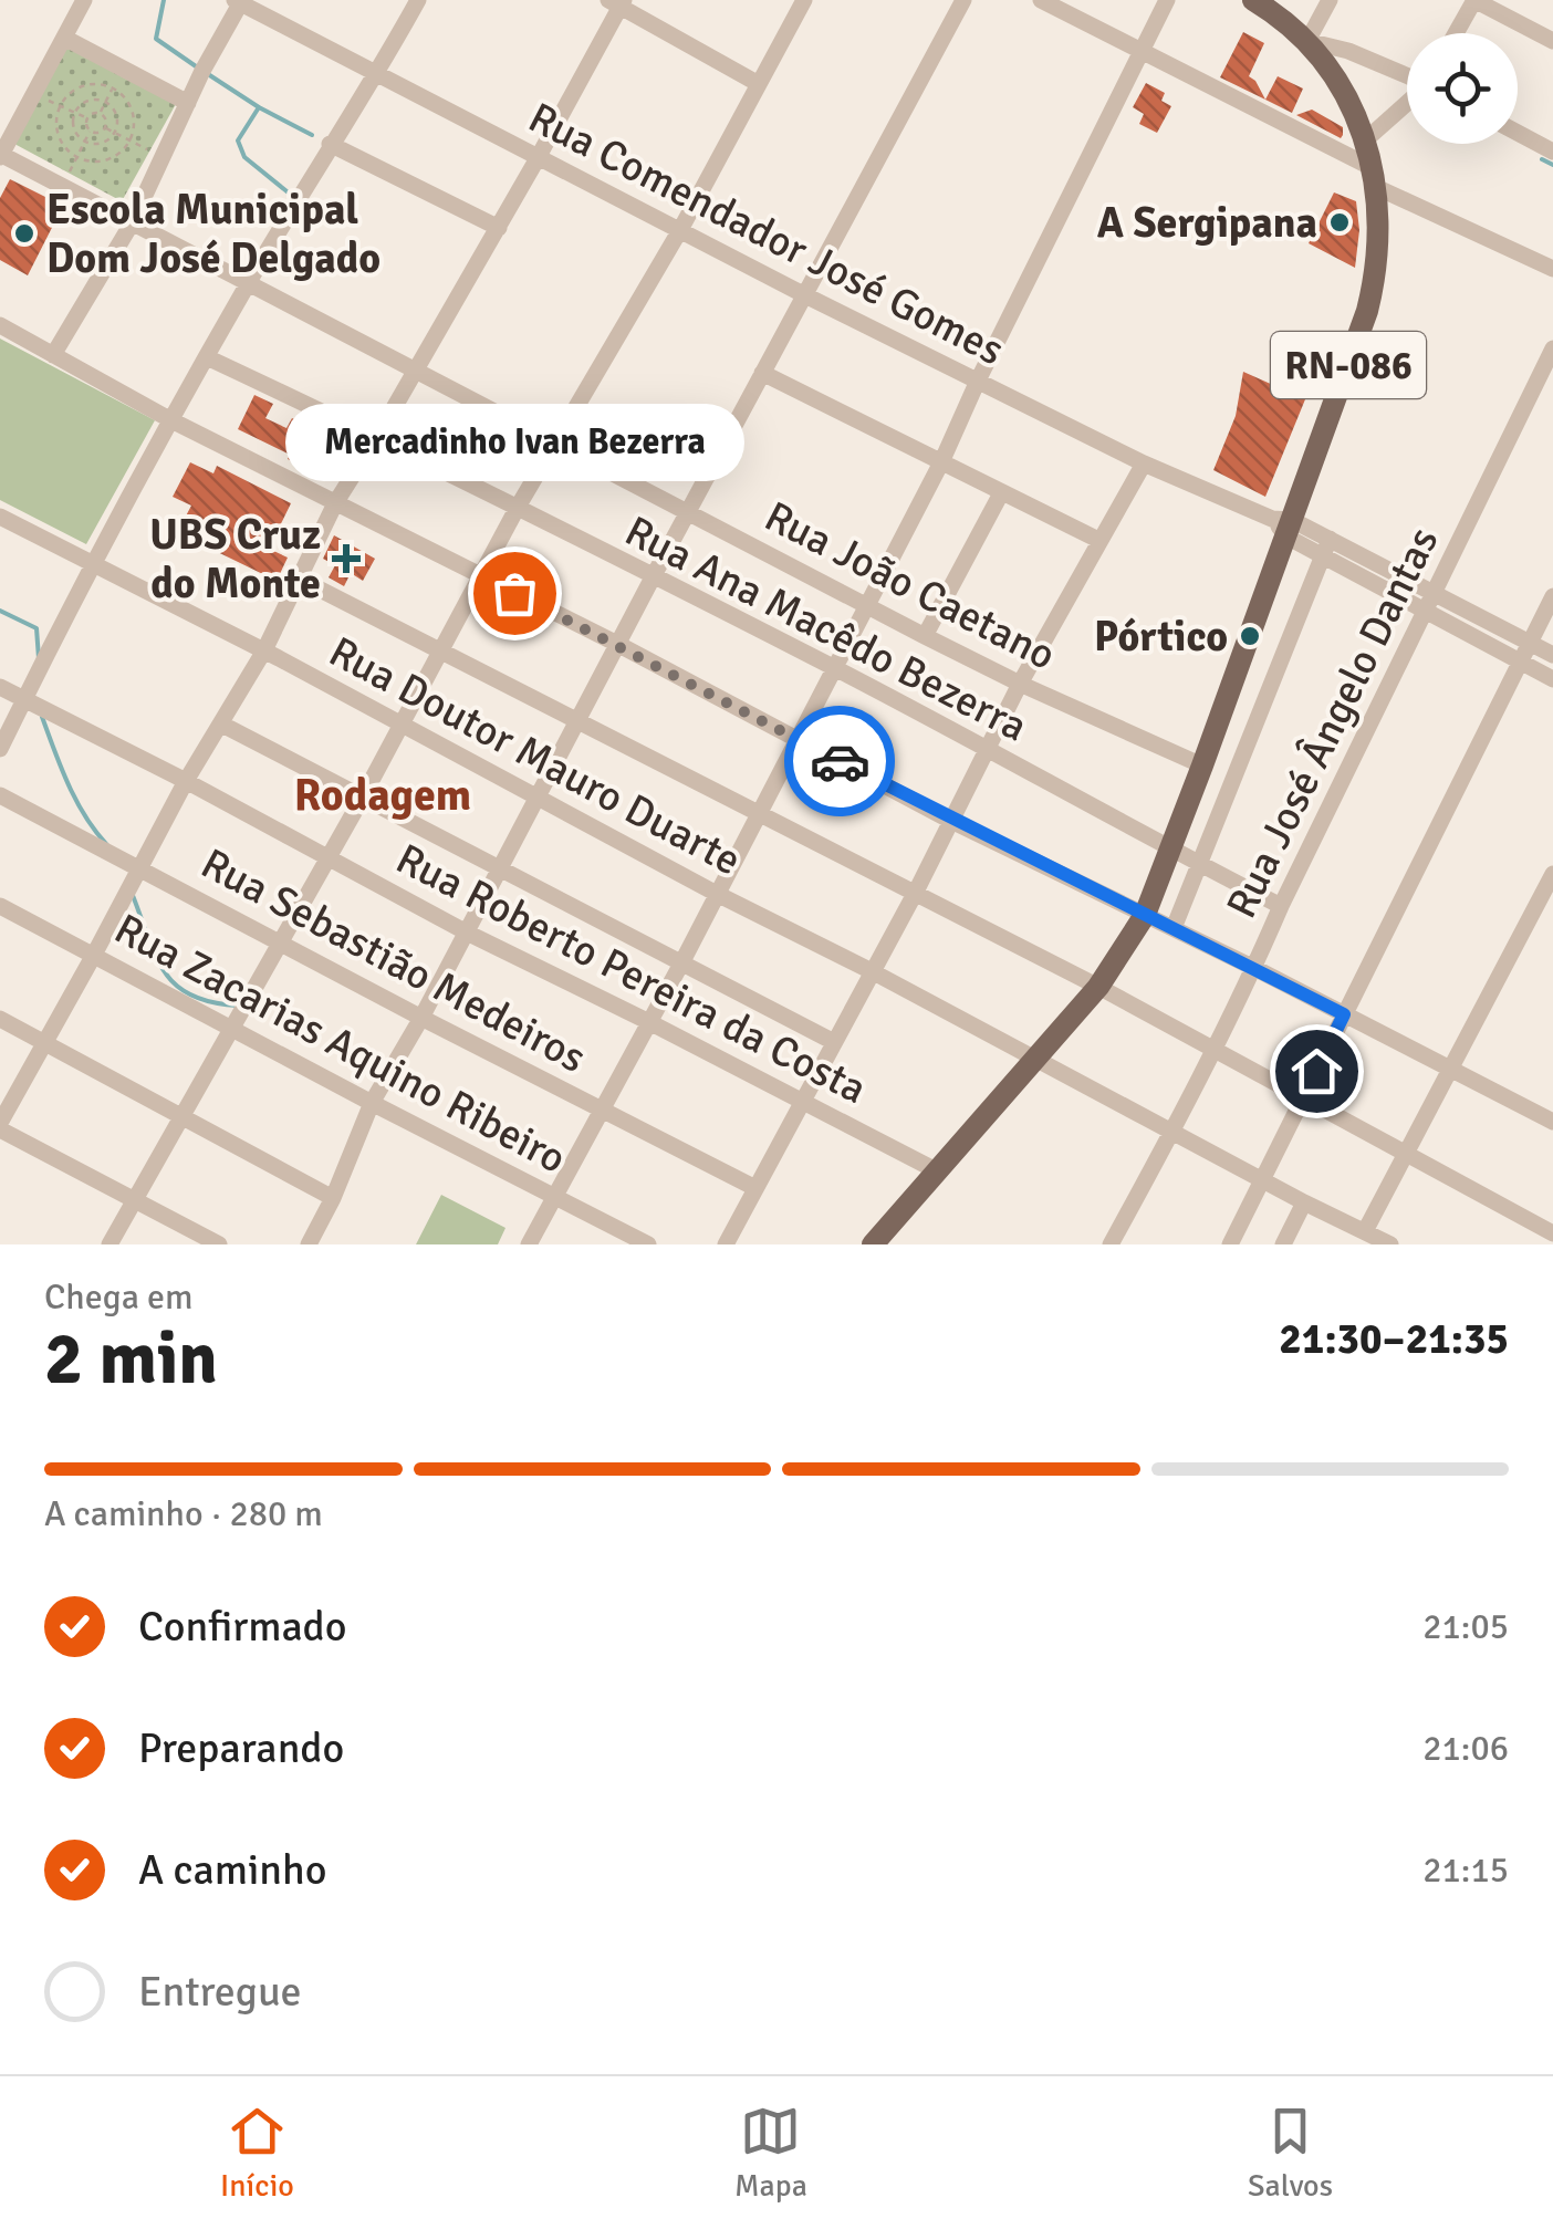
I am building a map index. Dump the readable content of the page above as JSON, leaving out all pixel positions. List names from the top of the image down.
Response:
{
  "streets": {
    "main road": ["RN-086"],
    "street": [
      "Rua Comendador José Gomes",
      "Rua João Caetano",
      "Rua Ana Macêdo Bezerra",
      "Rua José Ângelo Dantas",
      "Rua Doutor Mauro Duarte",
      "Rua Sebastião Medeiros",
      "Rua Roberto Pereira da Costa",
      "Rua Zacarias Aquino Ribeiro"
    ]
  },
  "crossings": [
    ["Rua Comendador José Gomes", "RN-086"],
    ["Rua Comendador José Gomes", "Rua José Ângelo Dantas"],
    ["RN-086", "Rua João Caetano"],
    ["RN-086", "Rua Ana Macêdo Bezerra"],
    ["RN-086", "Rua Doutor Mauro Duarte"],
    ["RN-086", "Rua Roberto Pereira da Costa"],
    ["Rua Ana Macêdo Bezerra", "Rua José Ângelo Dantas"],
    ["Rua José Ângelo Dantas", "Rua Doutor Mauro Duarte"]
  ],
  "districts": ["Rodagem"],
  "places": {
    "other": [
      "A Sergipana",
      "Escola Municipal Dom José Delgado",
      "Mercadinho Ivan Bezerra",
      "Pórtico"
    ],
    "health": ["UBS Cruz do Monte"]
  },
  "page": {
    "bubble": "Mercadinho Ivan Bezerra",
    "heading": ["2 min", "Chega em", "21:30–21:35"],
    "bar": "A caminho · 280 m",
    "list": [
      ["Confirmado", "21:05"],
      ["Preparando", "21:06"],
      ["A caminho", "21:15"],
      "Entregue"
    ],
    "tabs": ["Início", "Mapa", "Salvos"]
  }
}
